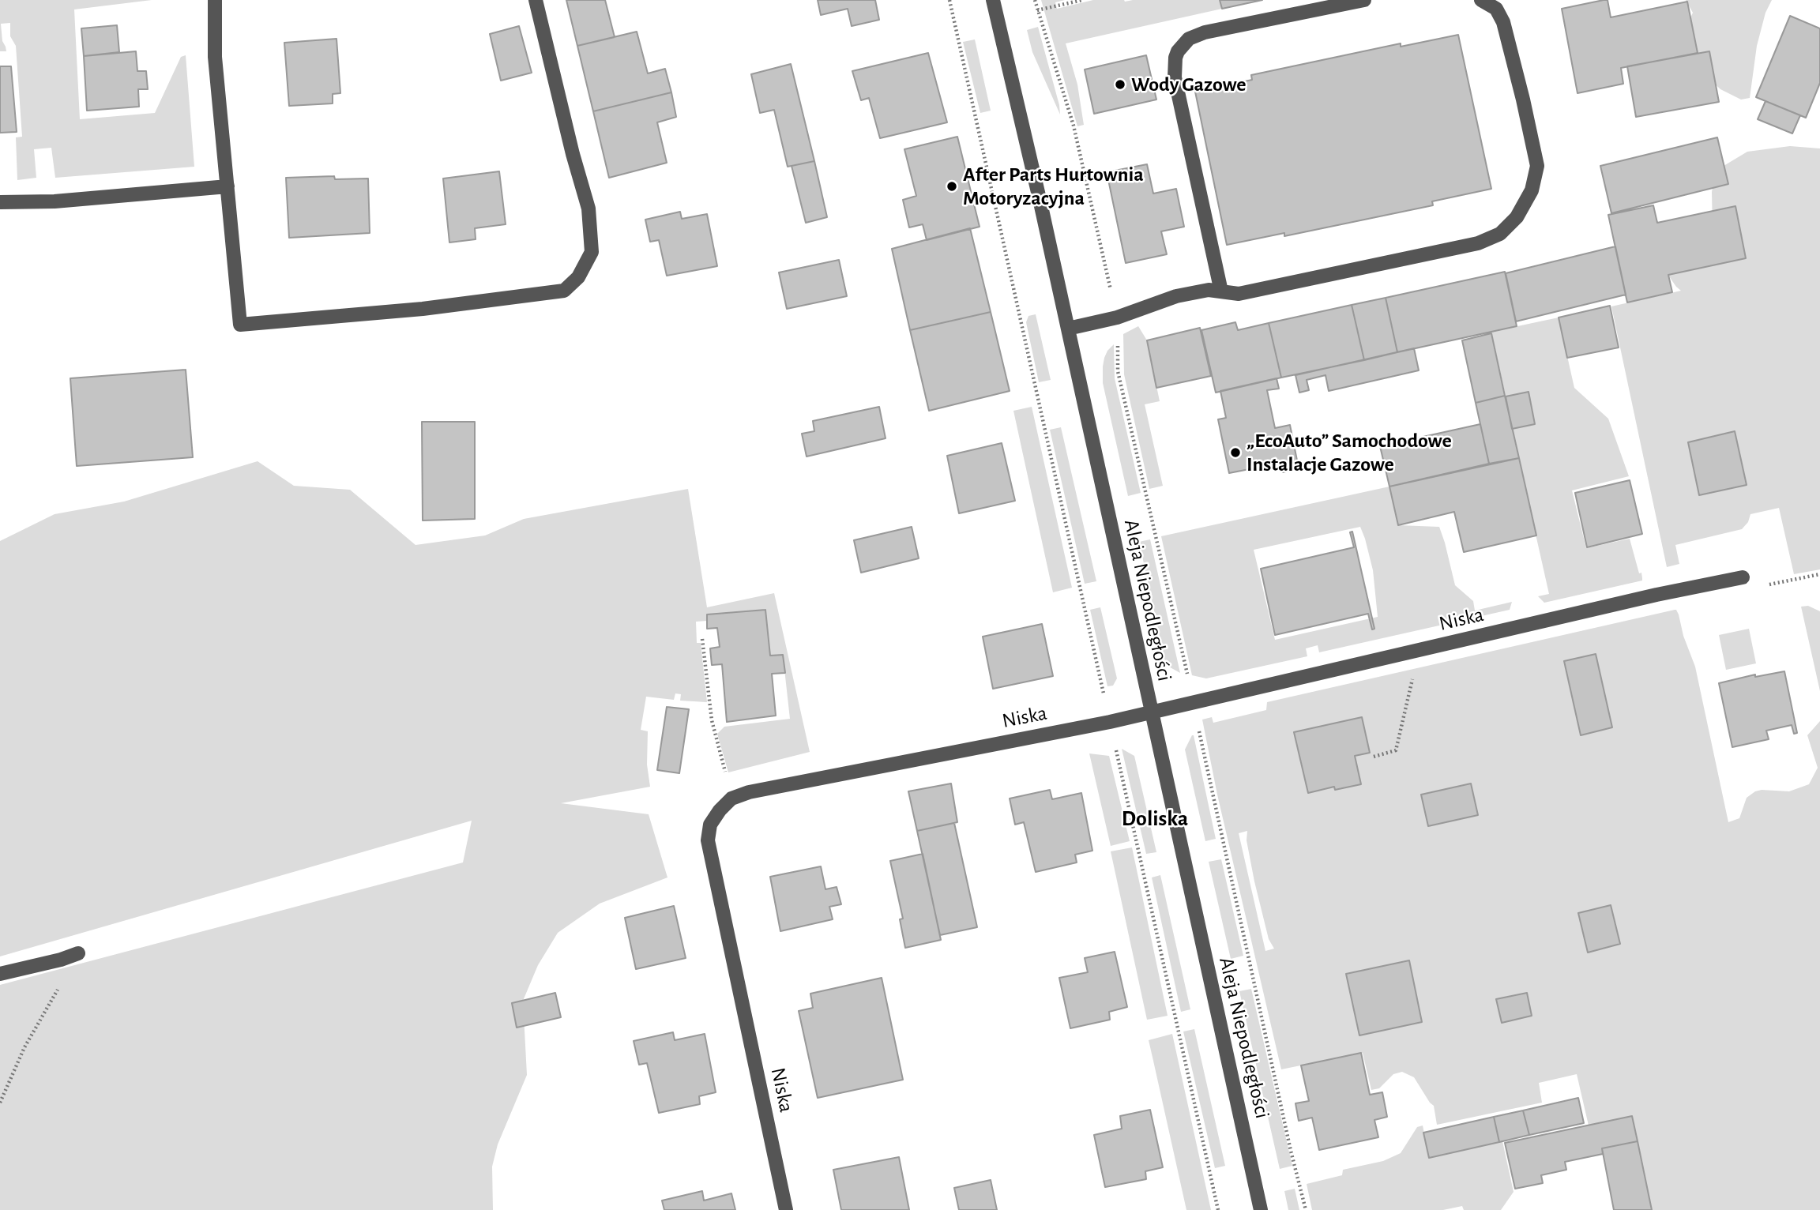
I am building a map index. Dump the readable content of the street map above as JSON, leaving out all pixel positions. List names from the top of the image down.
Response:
{
  "streets": {
    "street": ["Aleja Niepodległości", "Niska"]
  },
  "crossings": [
    ["Aleja Niepodległości", "Niska"]
  ],
  "districts": ["Doliska"],
  "places": ["Wody Gazowe", "After Parts Hurtownia Motoryzacyjna", "„EcoAuto” Samochodowe Instalacje Gazowe"]
}
